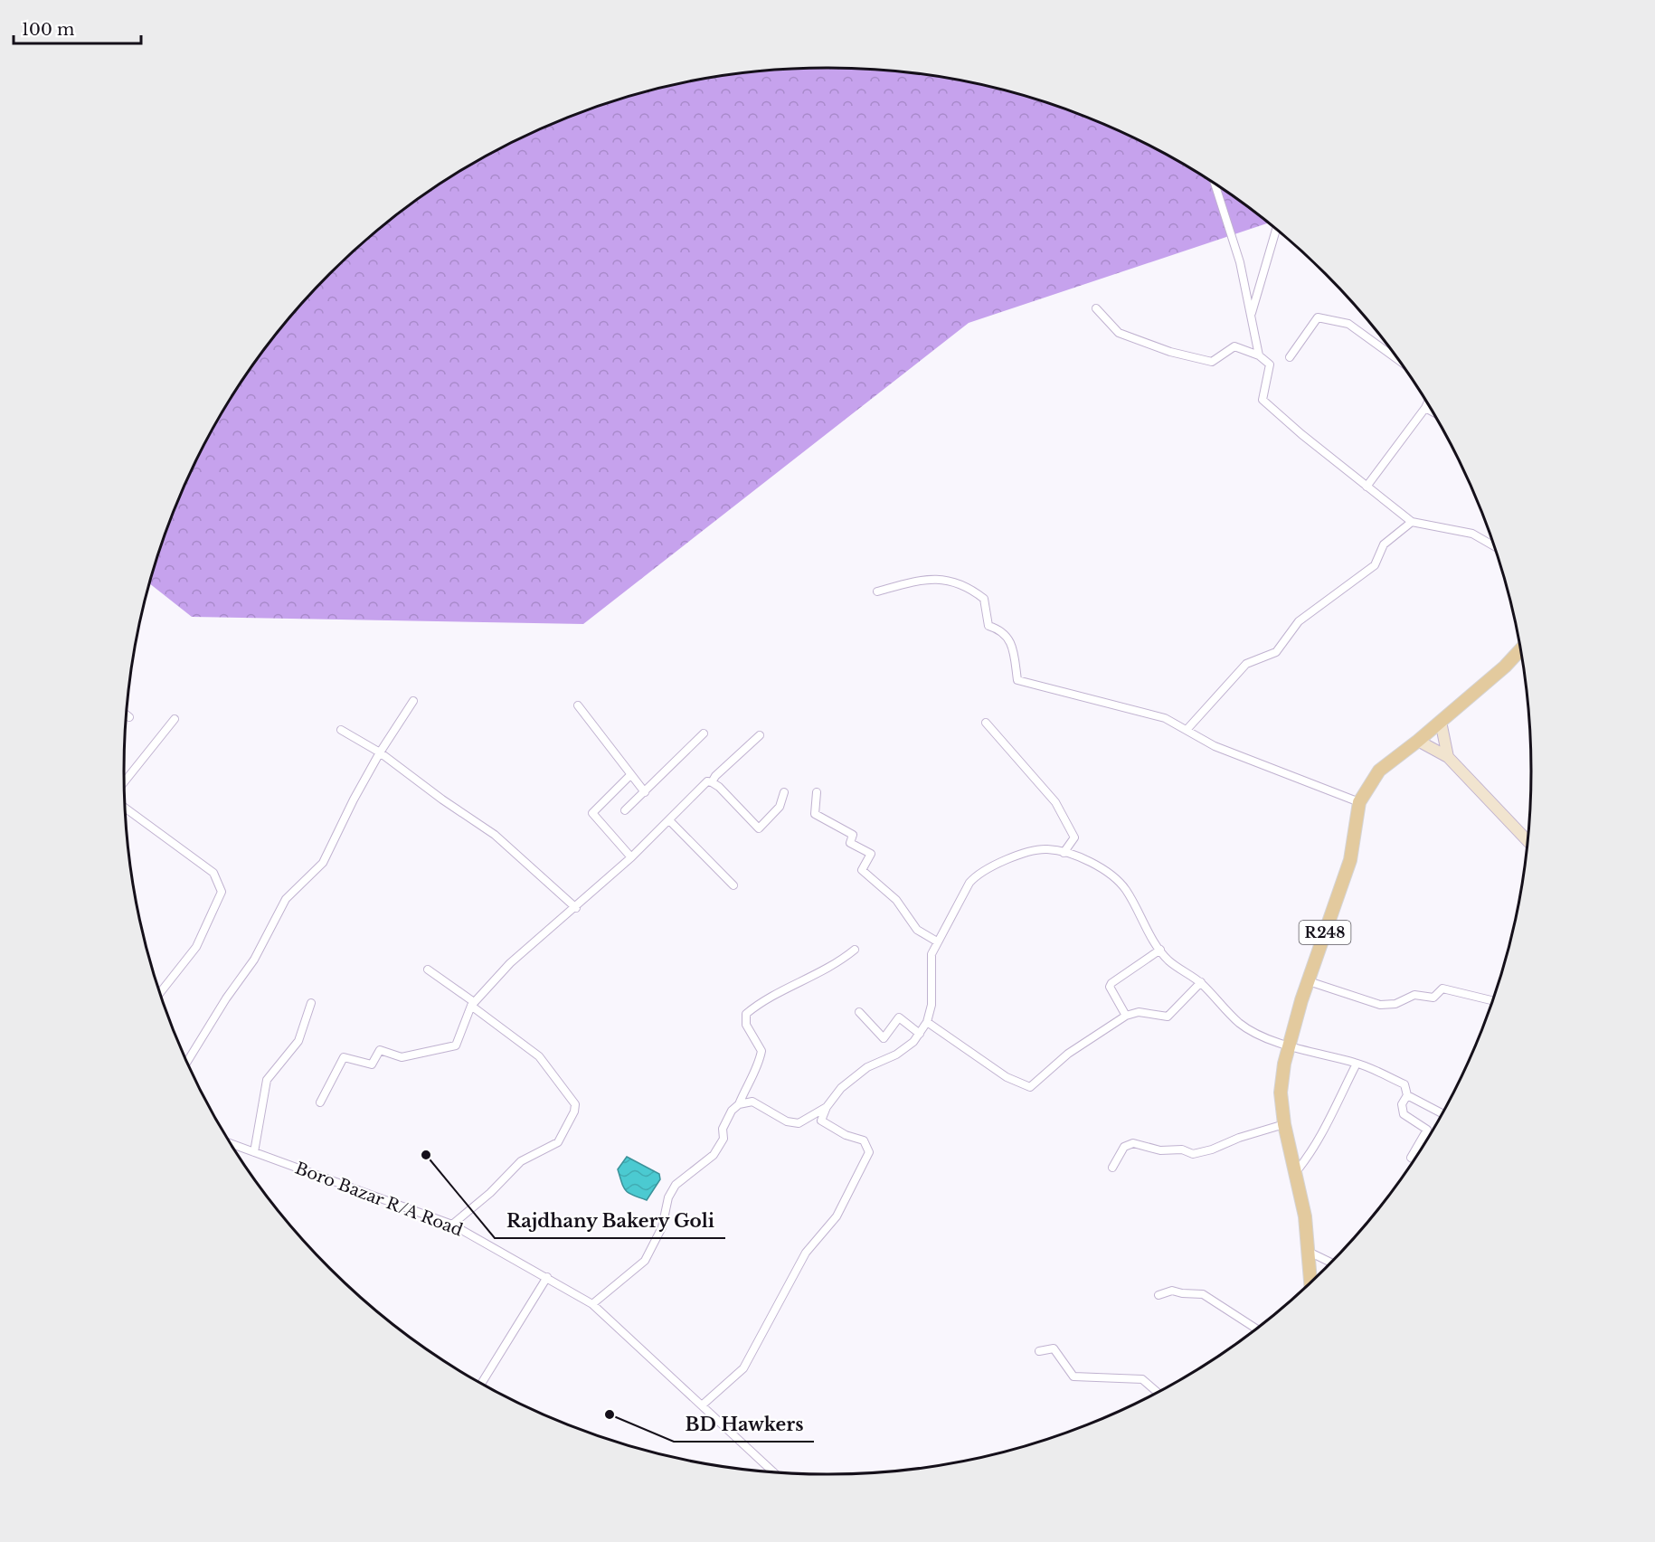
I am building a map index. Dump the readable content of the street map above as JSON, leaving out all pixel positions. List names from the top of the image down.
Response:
{
  "streets": {
    "main road": ["R248"],
    "street": ["Boro Bazar R/A Road"]
  },
  "places": ["Rajdhany Bakery Goli", "BD Hawkers"],
  "scale_bar": "100 m"
}
